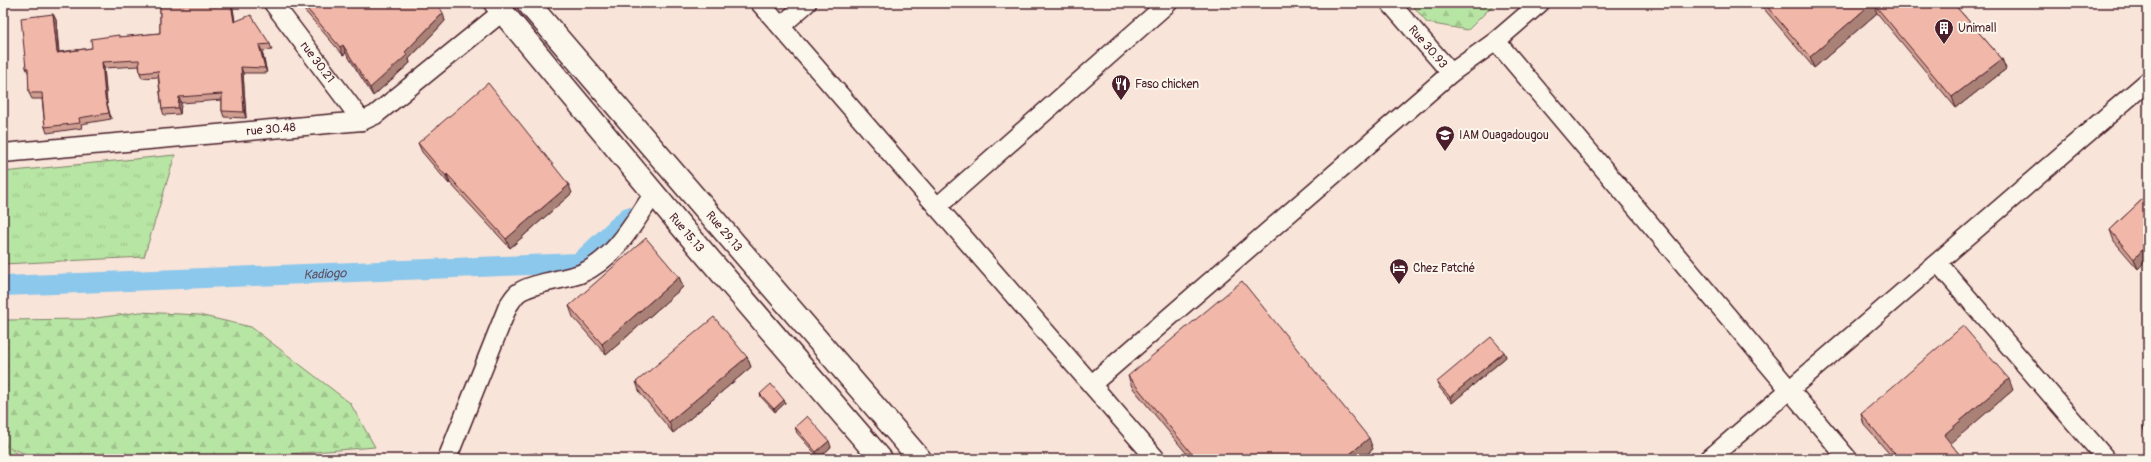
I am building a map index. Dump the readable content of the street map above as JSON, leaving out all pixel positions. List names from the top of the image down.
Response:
{
  "streets": {
    "main road": ["Rue 29.13", "Rue 15.13"],
    "street": ["Rue 30.93", "rue 30.21", "rue 30.48"]
  },
  "crossings": [
    ["rue 30.21", "rue 30.48"],
    ["rue 30.48", "Rue 15.13"]
  ],
  "water": ["Kadiogo"],
  "places": {
    "building": ["Unimall"],
    "restaurant": ["Faso chicken"],
    "school or university": ["IAM Ouagadougou"],
    "hotel": ["Chez Patché"]
  }
}
